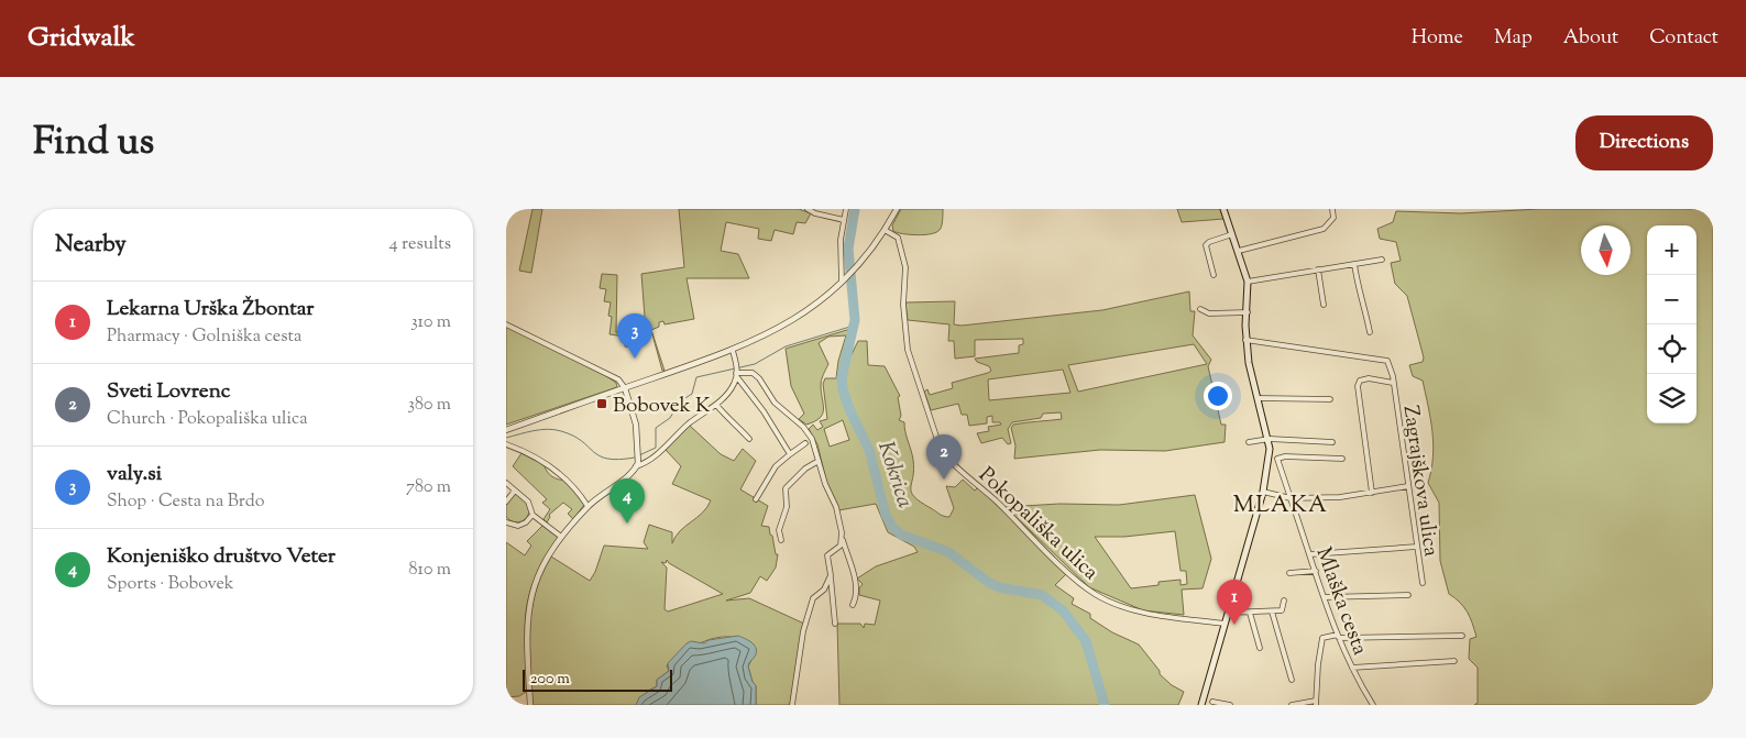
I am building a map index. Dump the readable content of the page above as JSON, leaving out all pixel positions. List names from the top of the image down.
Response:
{
  "streets": {
    "street": ["Zagrajškova ulica", "Pokopališka ulica", "Mlaška cesta"]
  },
  "districts": ["MLAKA"],
  "water": ["Kokrica"],
  "places": {
    "transit": ["Bobovek K"]
  },
  "scale_bar": "200 m",
  "north": "bottom",
  "page": {
    "header": "Gridwalk",
    "nav": [
      "Home",
      "Map",
      "About",
      "Contact"
    ],
    "title": "Find us",
    "buttons": "Directions",
    "heading": ["Nearby", "4 results"],
    "map_buttons": ["+", "−"],
    "list": [
      {
        "mark": "1",
        "name": "Lekarna Urška Žbontar",
        "note": "Pharmacy · Golniška cesta",
        "value": "310 m"
      },
      {
        "mark": "2",
        "name": "Sveti Lovrenc",
        "note": "Church · Pokopališka ulica",
        "value": "380 m"
      },
      {
        "mark": "3",
        "name": "valy.si",
        "note": "Shop · Cesta na Brdo",
        "value": "780 m"
      },
      {
        "mark": "4",
        "name": "Konjeniško društvo Veter",
        "note": "Sports · Bobovek",
        "value": "810 m"
      }
    ],
    "pins": [
      "3",
      "2",
      "4",
      "1"
    ],
    "scale": "200 m"
  }
}
